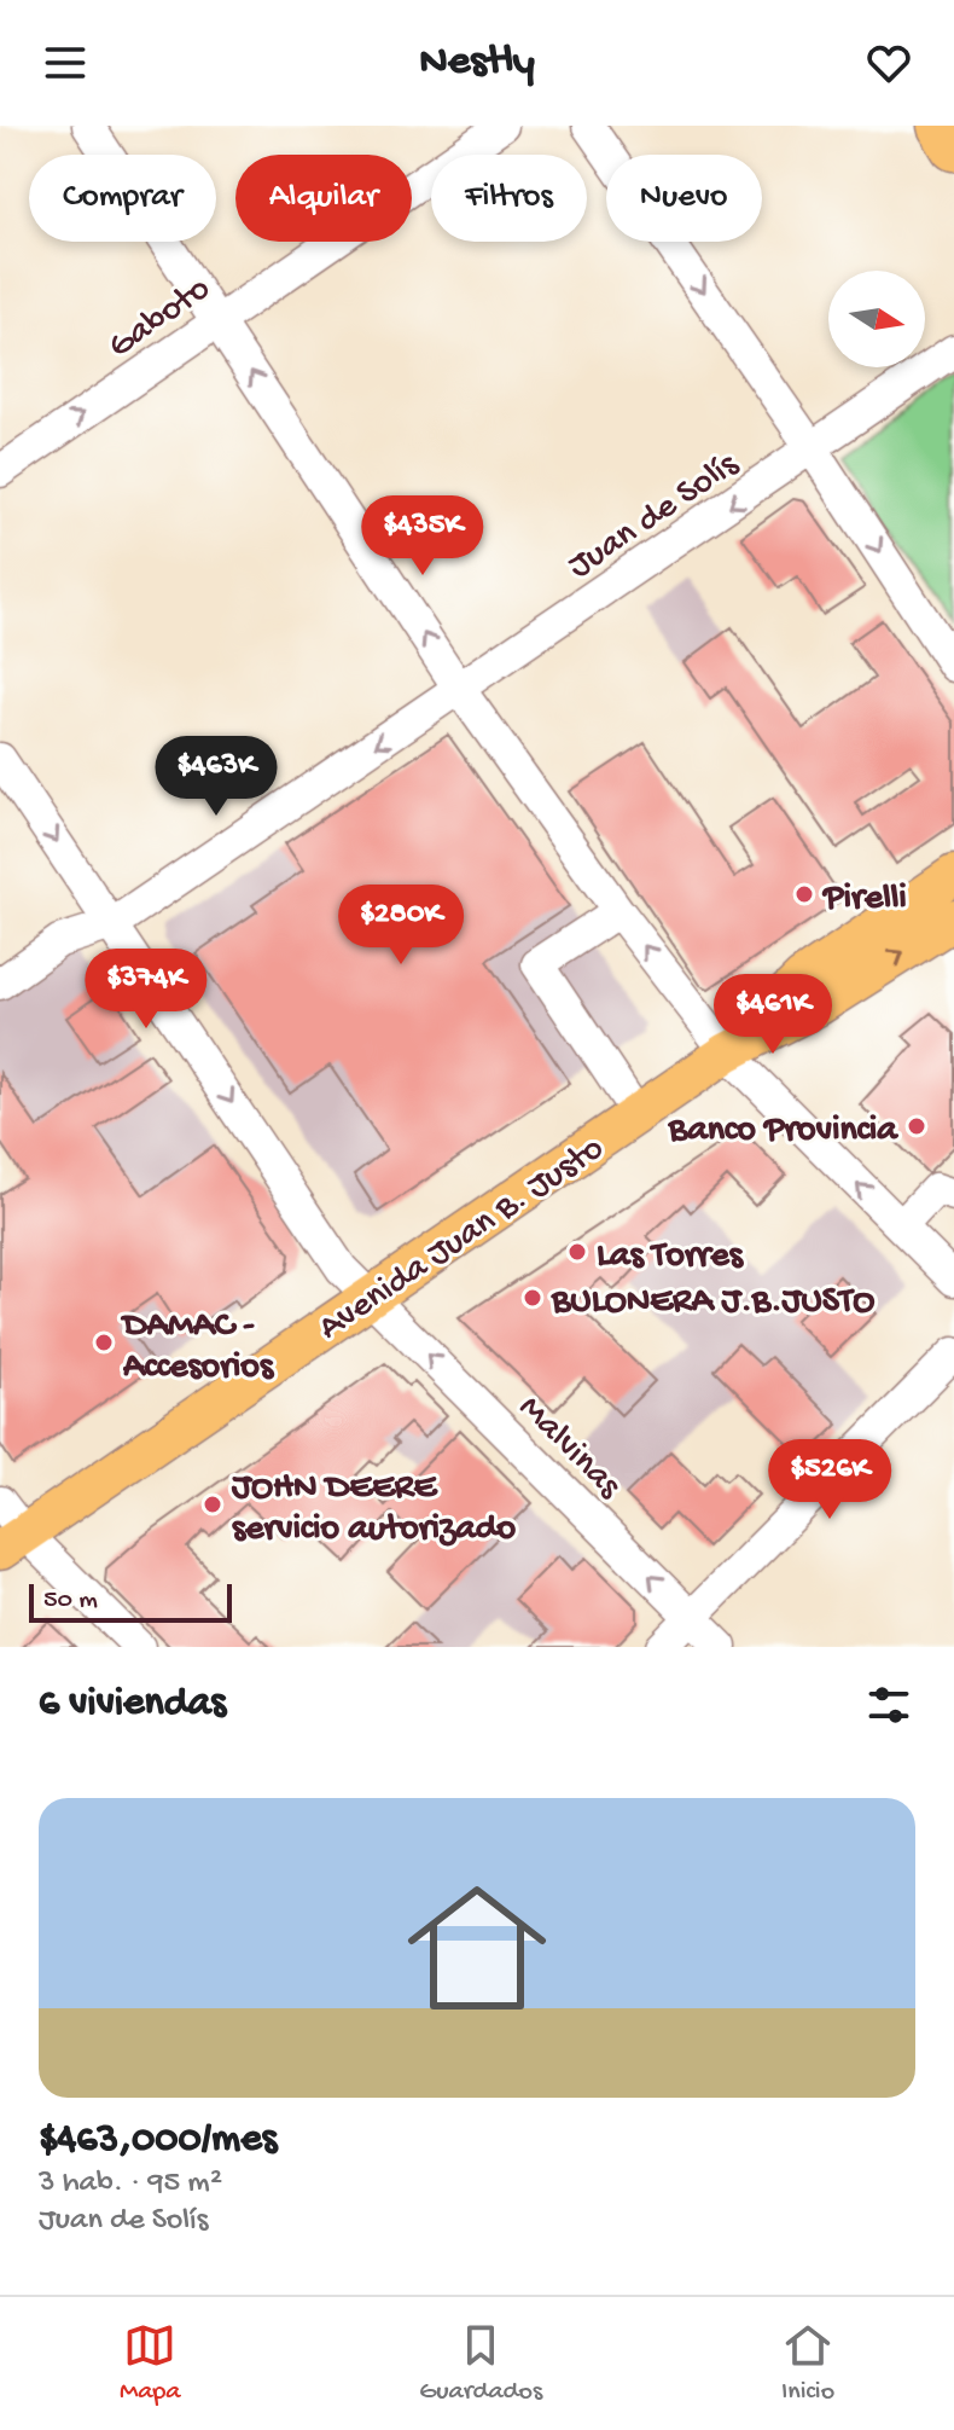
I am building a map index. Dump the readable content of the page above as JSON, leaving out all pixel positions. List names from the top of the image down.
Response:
{
  "streets": {
    "main road": ["Avenida Juan B. Justo"],
    "street": ["Gaboto", "Juan de Solís", "Malvinas"]
  },
  "crossings": [
    ["Juan de Solís", "Malvinas"],
    ["Avenida Juan B. Justo", "Malvinas"]
  ],
  "one_way": ["Gaboto", "Juan de Solís"],
  "places": [
    "Pirelli",
    "Banco Provincia",
    "Las Torres",
    "BULONERA J.B.JUSTO",
    "DAMAC - Accesorios",
    "JOHN DEERE servicio autorizado"
  ],
  "scale_bar": "50 m",
  "north": "right",
  "page": {
    "header": "Nestly",
    "chip": [
      "Comprar",
      "Alquilar",
      "Filtros",
      "Nuevo"
    ],
    "price": [
      "$435K",
      "$463K",
      "$280K",
      "$374K",
      "$461K",
      "$526K"
    ],
    "scale": "50 m",
    "heading": "6 viviendas",
    "list": [
      {
        "name": "$463,000/mes",
        "note": "3 hab. · 95 m² · Juan de Solís"
      }
    ],
    "tabs": ["Mapa", "Guardados", "Inicio"]
  }
}
